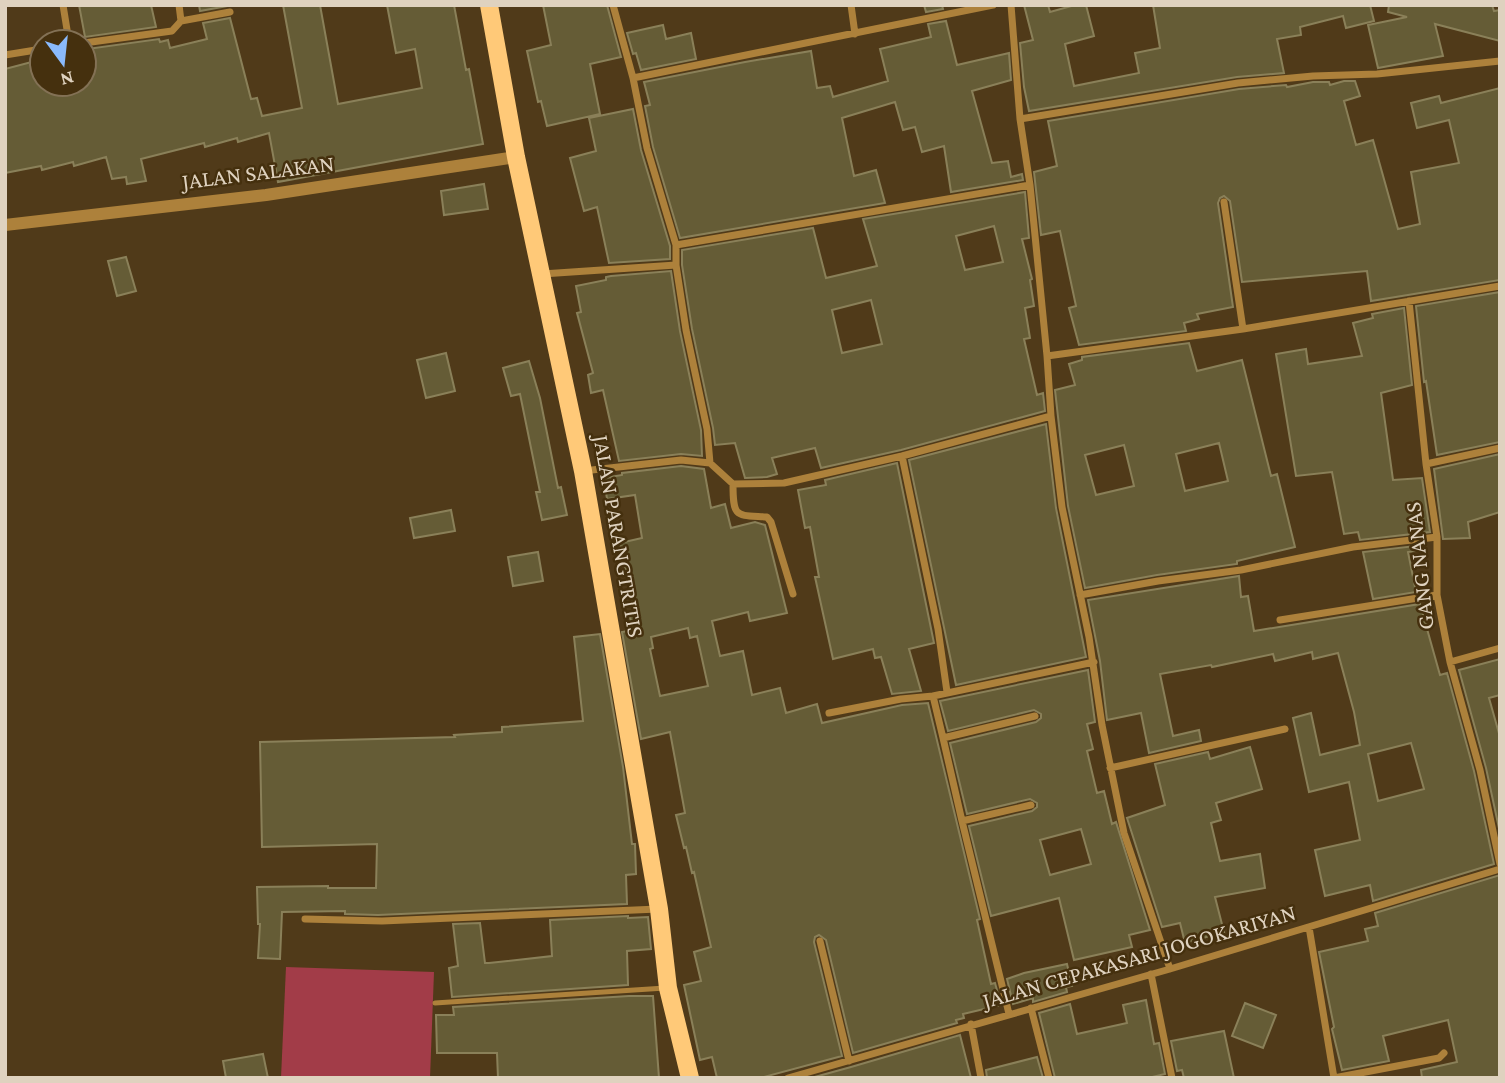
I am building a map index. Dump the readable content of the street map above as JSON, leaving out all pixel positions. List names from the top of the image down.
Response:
{
  "streets": {
    "main road": ["JALAN PARANGTRITIS"],
    "street": ["JALAN SALAKAN", "GANG NANAS", "JALAN CEPAKASARI JOGOKARIYAN"]
  },
  "crossings": [
    ["JALAN SALAKAN", "JALAN PARANGTRITIS"]
  ],
  "north": "bottom"
}
